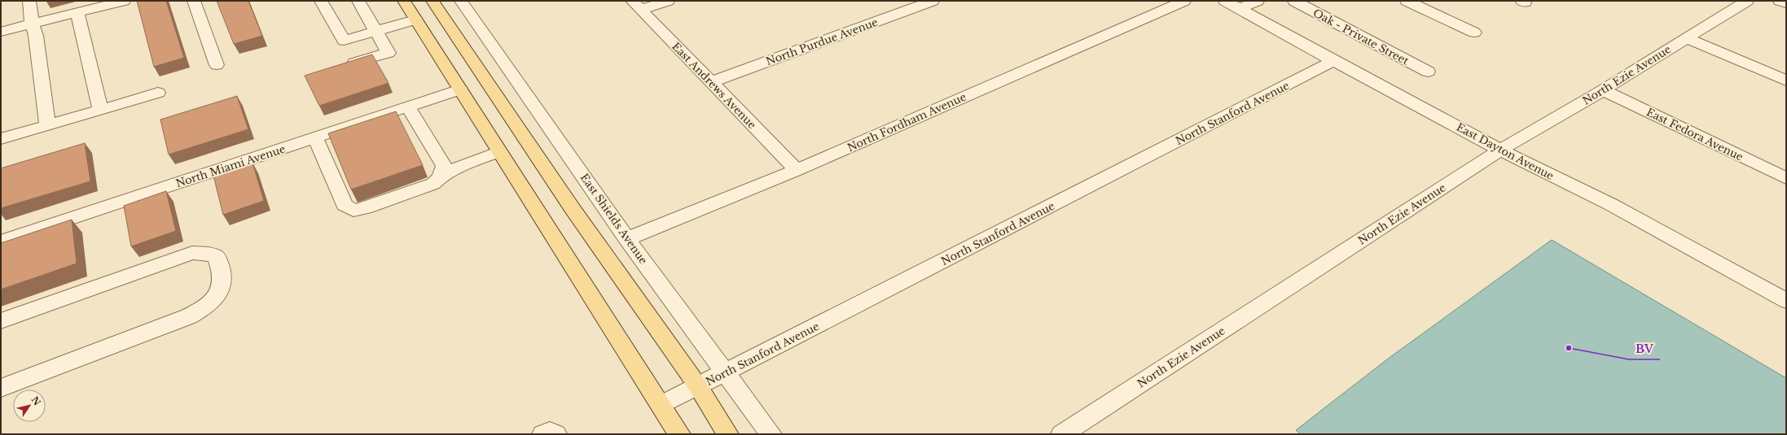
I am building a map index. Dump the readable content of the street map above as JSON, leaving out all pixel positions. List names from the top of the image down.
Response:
{
  "streets": {
    "street": [
      "Oak - Private Street",
      "North Purdue Avenue",
      "North Ezie Avenue",
      "East Andrews Avenue",
      "North Stanford Avenue",
      "North Fordham Avenue",
      "East Fedora Avenue",
      "East Dayton Avenue",
      "North Miami Avenue",
      "East Shields Avenue"
    ]
  },
  "crossings": [
    ["North Purdue Avenue", "East Andrews Avenue"],
    ["North Ezie Avenue", "East Fedora Avenue"],
    ["North Ezie Avenue", "East Dayton Avenue"],
    ["East Andrews Avenue", "North Fordham Avenue"],
    ["North Stanford Avenue", "East Dayton Avenue"],
    ["North Stanford Avenue", "East Shields Avenue"],
    ["North Fordham Avenue", "East Shields Avenue"]
  ],
  "places": ["BV"],
  "north": "top right"
}
